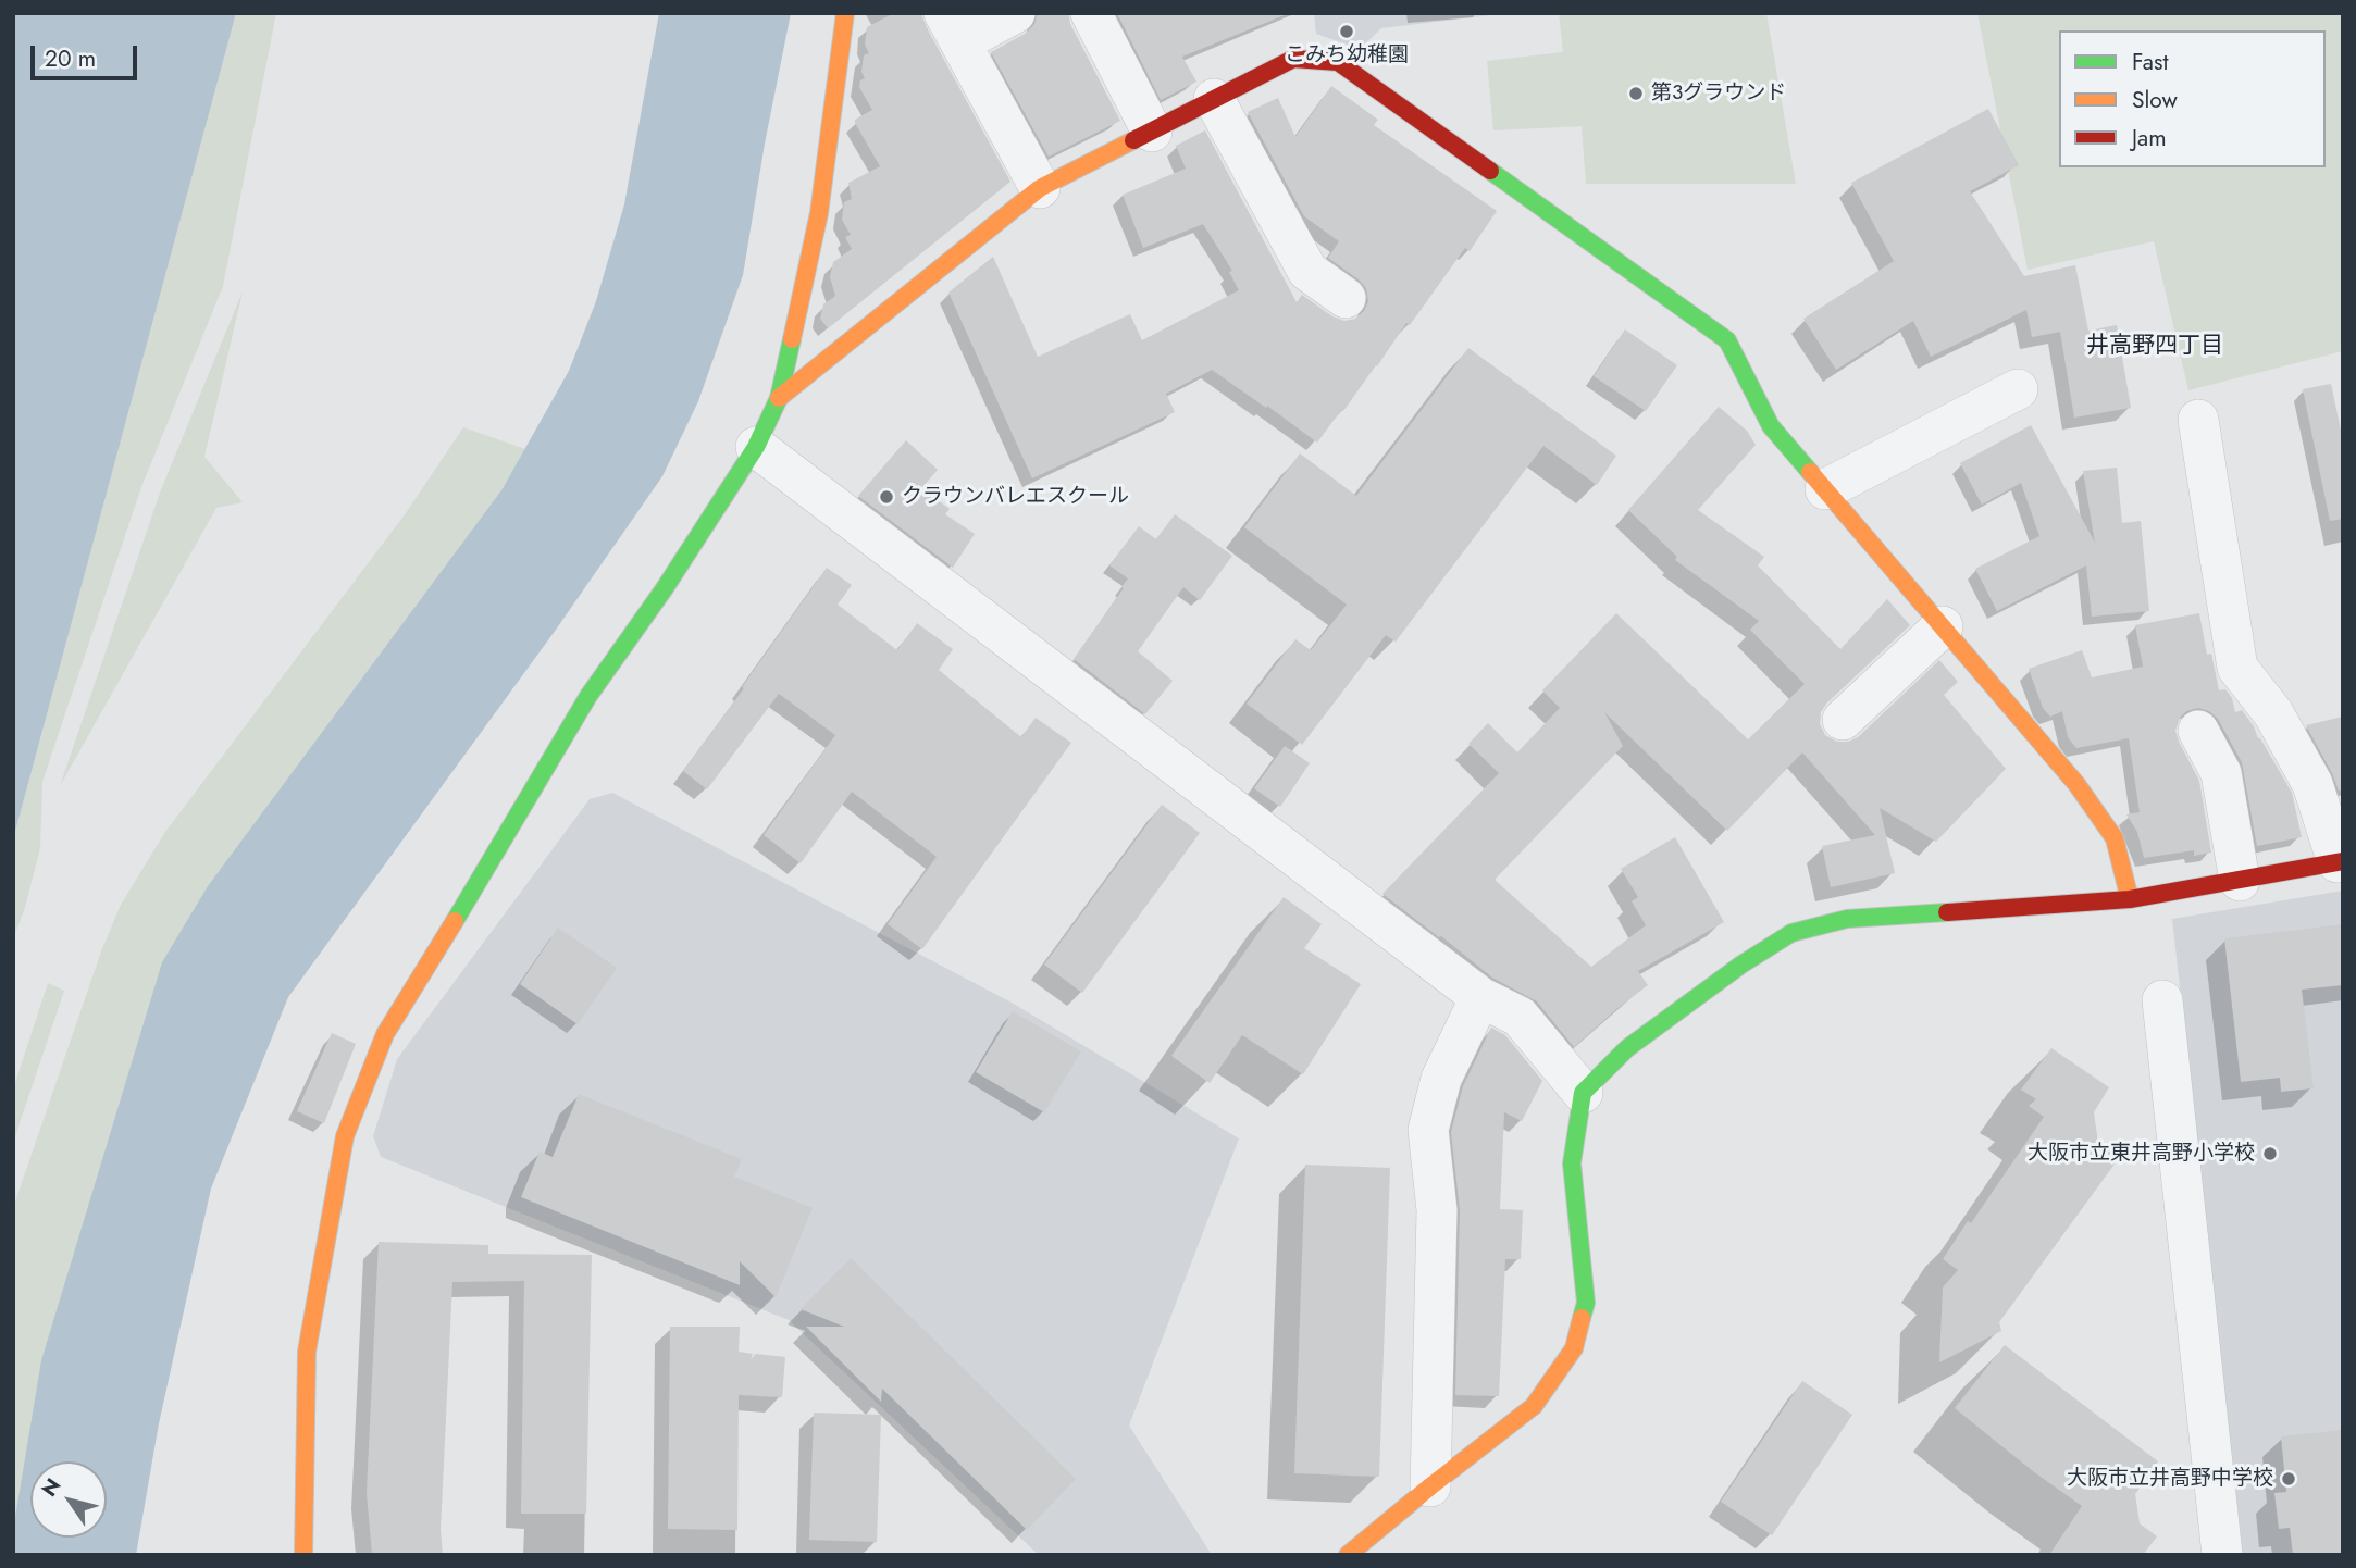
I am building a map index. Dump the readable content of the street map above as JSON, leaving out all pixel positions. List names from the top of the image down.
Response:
{
  "districts": ["井高野四丁目"],
  "places": [
    "こみち幼稚園",
    "第3グラウンド",
    "クラウンバレエスクール",
    "大阪市立東井高野小学校",
    "大阪市立井高野中学校"
  ],
  "legend": ["Fast", "Slow", "Jam"],
  "scale_bar": "20 m",
  "north": "top left"
}
